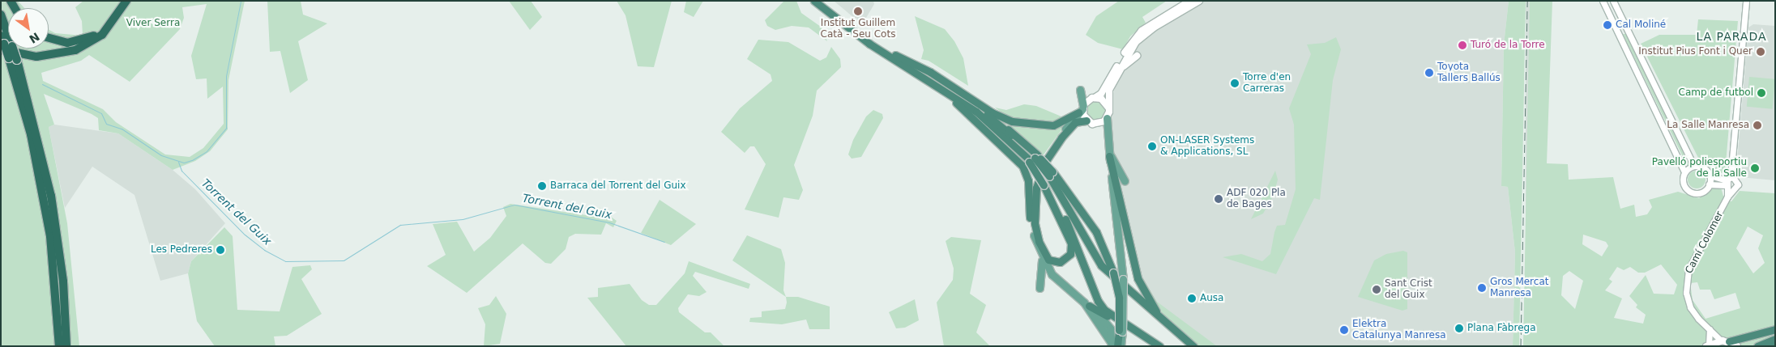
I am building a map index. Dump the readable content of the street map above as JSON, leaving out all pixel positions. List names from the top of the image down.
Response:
{
  "streets": {
    "street": ["Camí Colomer"]
  },
  "districts": ["LA PARADA"],
  "water": ["Torrent del Guix"],
  "parks": ["Viver Serra"],
  "places": [
    "Institut Guillem Catà - Seu Cots",
    "Cal Moliné",
    "Turó de la Torre",
    "Institut Pius Font i Quer",
    "Toyota Tallers Ballús",
    "Torre d'en Carreras",
    "Camp de futbol",
    "La Salle Manresa",
    "ON-LASER Systems & Applications, SL",
    "Pavelló poliesportiu de la Salle",
    "Barraca del Torrent del Guix",
    "ADF 020 Pla de Bages",
    "Les Pedreres",
    "Gros Mercat Manresa",
    "Sant Crist del Guix",
    "Ausa",
    "Plana Fàbrega",
    "Elektra Catalunya Manresa"
  ],
  "north": "bottom right"
}
